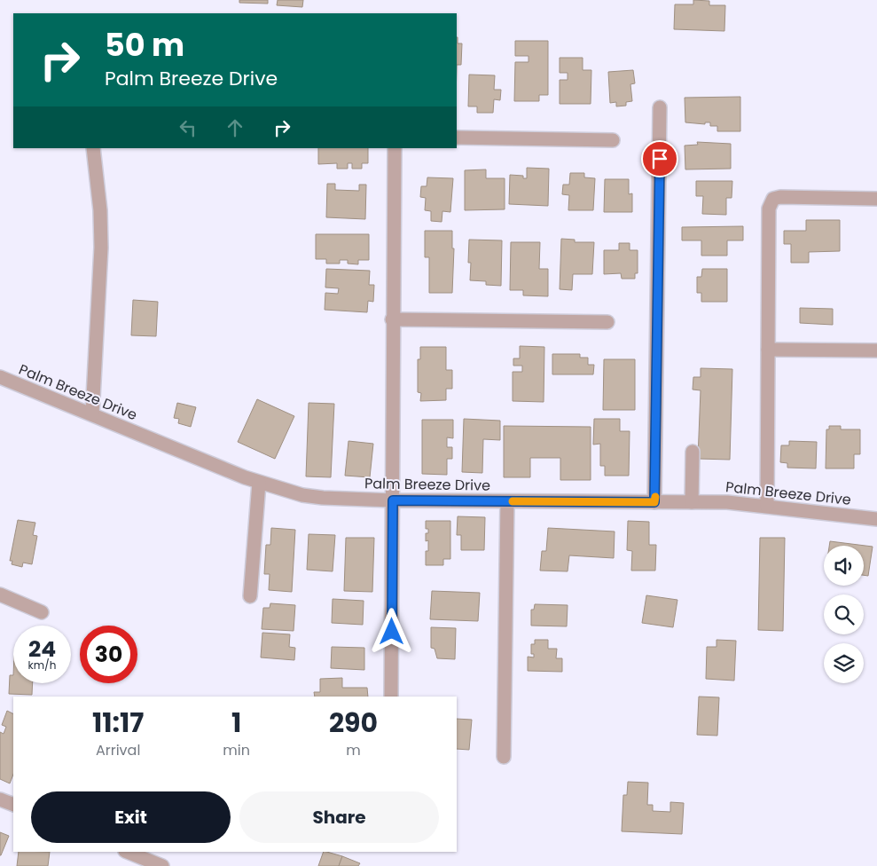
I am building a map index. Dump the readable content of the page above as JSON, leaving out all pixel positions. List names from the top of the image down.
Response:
{
  "streets": {
    "street": ["Palm Breeze Drive"]
  },
  "page": {
    "turn": ["50 m", "Palm Breeze Drive"],
    "speed": "24 km/h",
    "limit": "30",
    "eta": [
      "11:17",
      "Arrival",
      "1",
      "min",
      "290",
      "m"
    ],
    "buttons": ["Exit", "Share"]
  }
}
